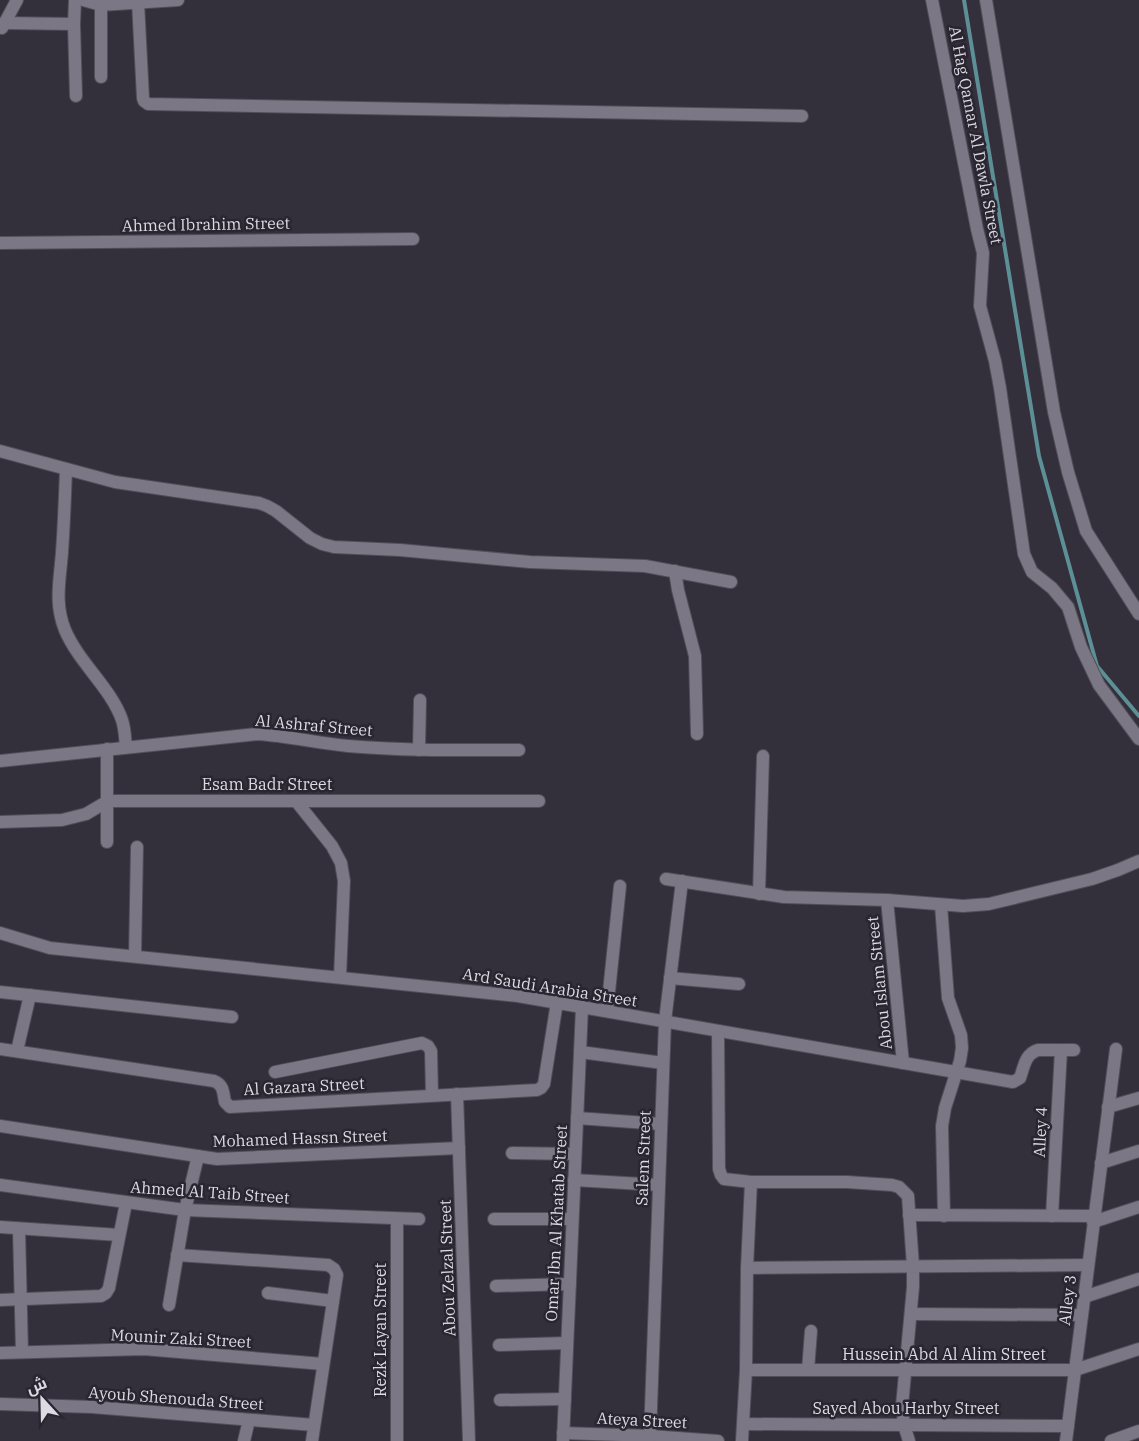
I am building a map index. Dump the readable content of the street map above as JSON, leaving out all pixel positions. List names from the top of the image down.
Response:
{
  "streets": {
    "street": [
      "Al Hag Qamar Al Dawla Street",
      "Ahmed Ibrahim Street",
      "Al Ashraf Street",
      "Esam Badr Street",
      "Abou Islam Street",
      "Ard Saudi Arabia Street",
      "Al Gazara Street",
      "Alley 4",
      "Mohamed Hassn Street",
      "Salem Street",
      "Ahmed Al Taib Street",
      "Omar Ibn Al Khatab Street",
      "Abou Zelzal Street",
      "Alley 3",
      "Rezk Layan Street",
      "Mounir Zaki Street",
      "Hussein Abd Al Alim Street",
      "Ayoub Shenouda Street",
      "Sayed Abou Harby Street",
      "Ateya Street"
    ]
  },
  "crossings": [
    ["Abou Islam Street", "Ard Saudi Arabia Street"],
    ["Ard Saudi Arabia Street", "Al Gazara Street"],
    ["Ard Saudi Arabia Street", "Alley 4"],
    ["Ard Saudi Arabia Street", "Salem Street"],
    ["Ard Saudi Arabia Street", "Omar Ibn Al Khatab Street"],
    ["Al Gazara Street", "Abou Zelzal Street"],
    ["Mohamed Hassn Street", "Abou Zelzal Street"],
    ["Salem Street", "Ateya Street"],
    ["Ahmed Al Taib Street", "Rezk Layan Street"],
    ["Omar Ibn Al Khatab Street", "Ateya Street"],
    ["Alley 3", "Hussein Abd Al Alim Street"],
    ["Alley 3", "Sayed Abou Harby Street"]
  ],
  "north": "top"
}
